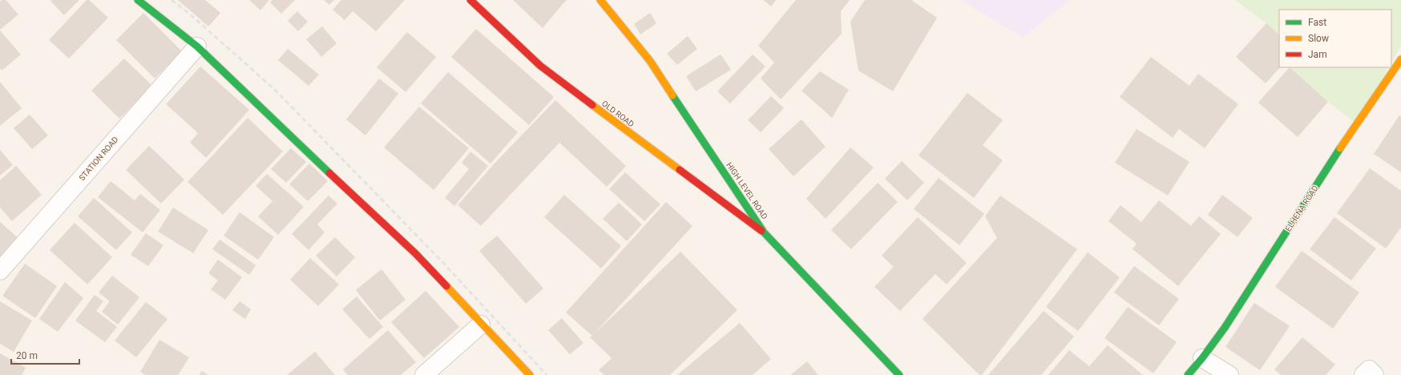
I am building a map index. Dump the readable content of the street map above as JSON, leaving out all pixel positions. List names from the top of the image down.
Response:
{
  "streets": {
    "main road": ["OLD ROAD", "HIGH LEVEL ROAD", "ELHENA ROAD"],
    "street": ["STATION ROAD"]
  },
  "crossings": [
    ["OLD ROAD", "HIGH LEVEL ROAD"]
  ],
  "legend": ["Fast", "Slow", "Jam"],
  "scale_bar": "20 m"
}
